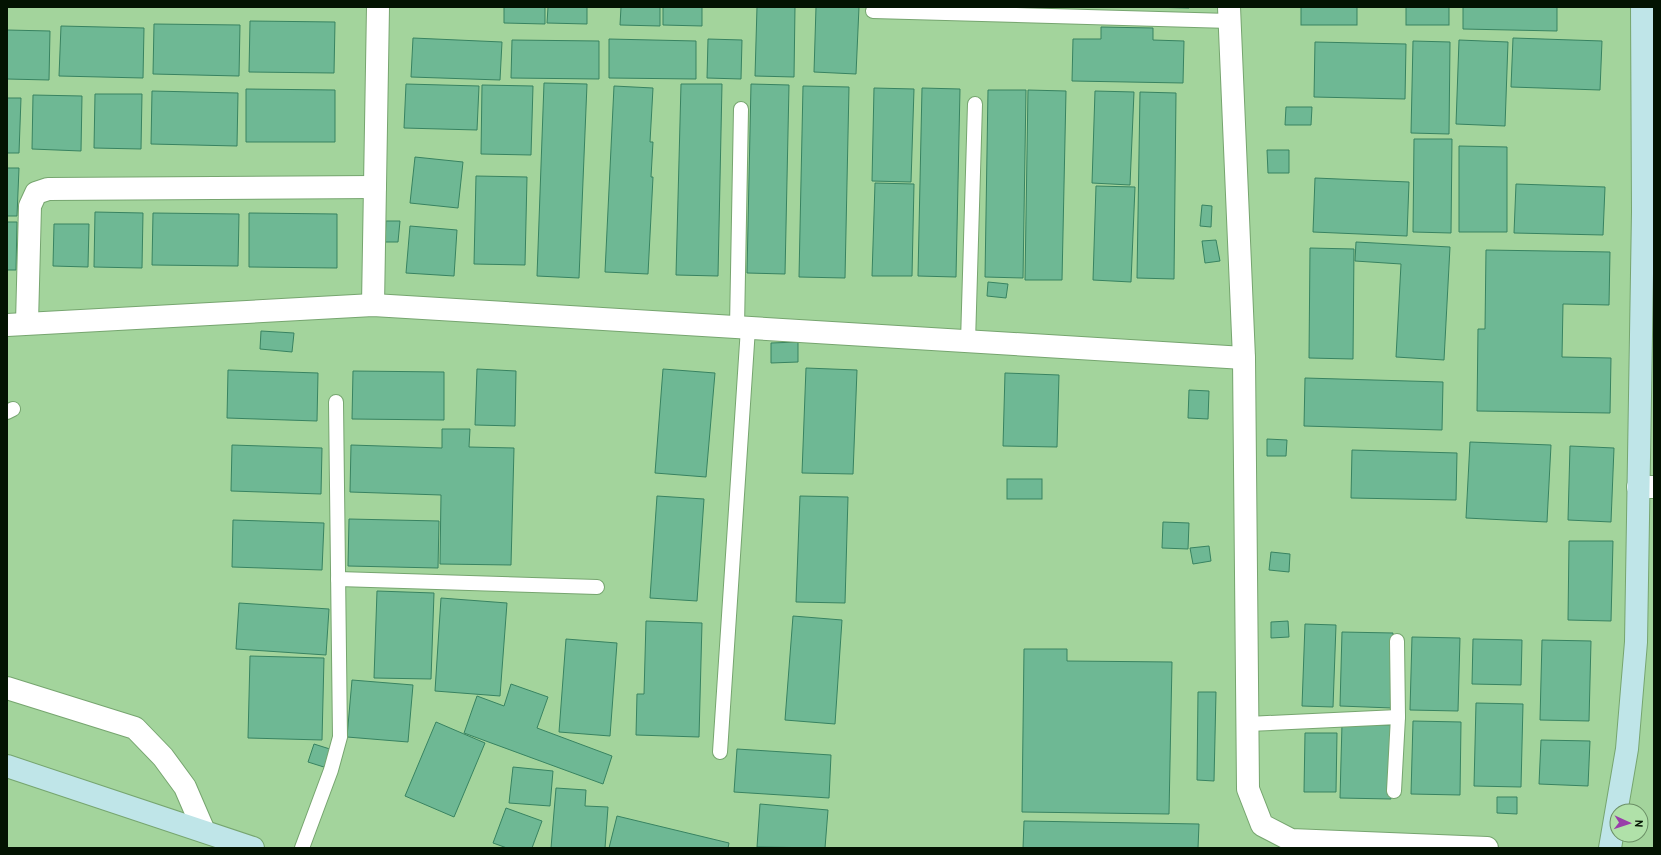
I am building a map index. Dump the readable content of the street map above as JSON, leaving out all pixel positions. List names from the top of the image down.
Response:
{
  "north": "right"
}
